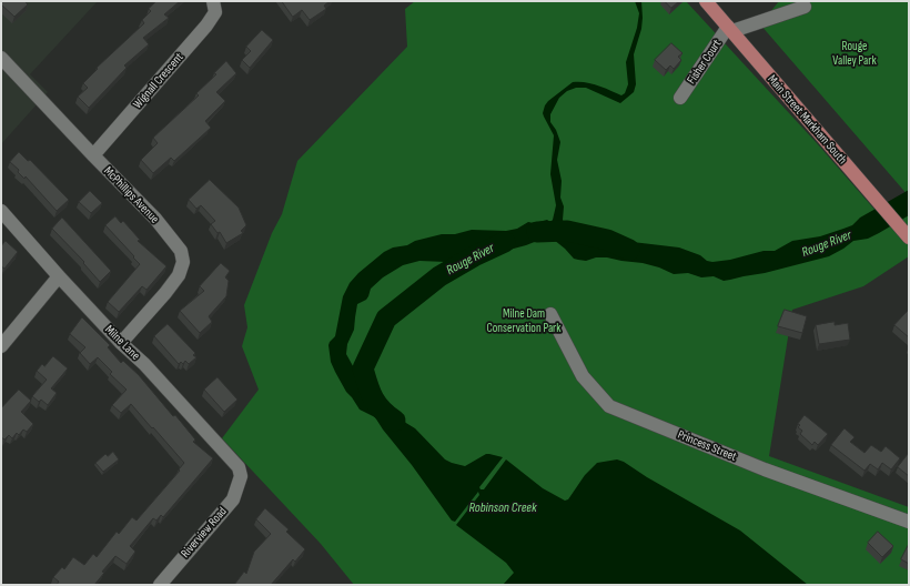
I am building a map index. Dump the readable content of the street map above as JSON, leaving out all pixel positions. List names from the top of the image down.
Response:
{
  "streets": {
    "main road": ["Main Street Markham South"],
    "street": [
      "Fisher Court",
      "Wignall Crescent",
      "McPhillips Avenue",
      "Milne Lane",
      "Princess Street",
      "Riverview Road"
    ]
  },
  "crossings": [
    ["Fisher Court", "Main Street Markham South"],
    ["Wignall Crescent", "McPhillips Avenue"],
    ["McPhillips Avenue", "Milne Lane"],
    ["Milne Lane", "Riverview Road"]
  ],
  "water": ["Rouge River", "Robinson Creek"],
  "parks": ["Rouge Valley Park", "Milne Dam Conservation Park"]
}
